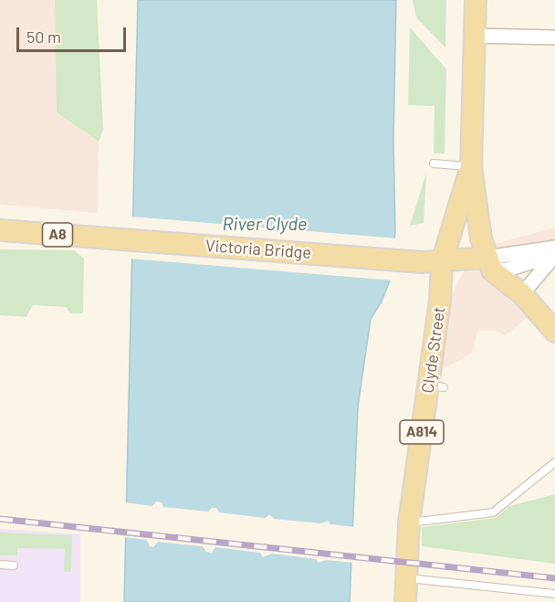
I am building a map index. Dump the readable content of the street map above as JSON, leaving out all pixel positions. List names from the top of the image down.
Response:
{
  "streets": {
    "main road": [
      "A8",
      "Victoria Bridge",
      "Clyde Street",
      "A814"
    ]
  },
  "crossings": [
    ["Victoria Bridge", "Clyde Street"]
  ],
  "water": ["River Clyde"],
  "scale_bar": "50 m"
}
